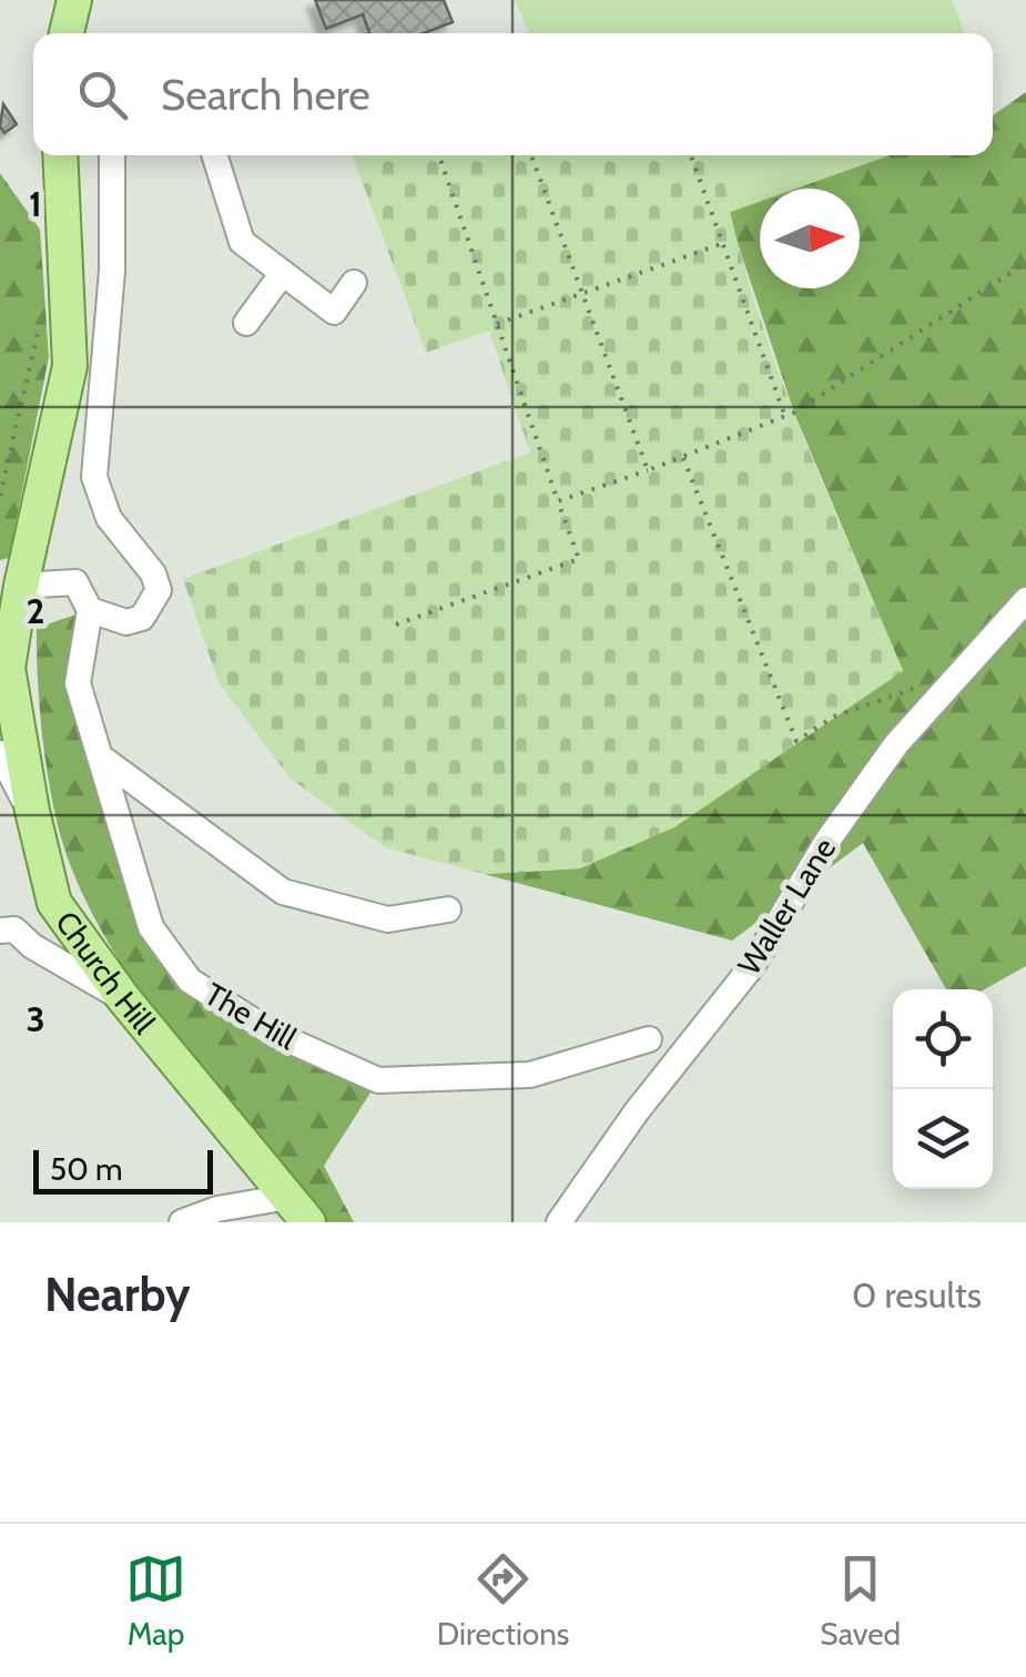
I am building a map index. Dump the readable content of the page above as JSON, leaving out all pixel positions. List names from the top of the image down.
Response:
{
  "streets": {
    "main road": ["Church Hill"],
    "street": ["Waller Lane", "The Hill"]
  },
  "scale_bar": "50 m",
  "north": "right",
  "page": {
    "search": "Search here",
    "scale": "50 m",
    "heading": ["Nearby", "0 results"],
    "nav": ["Map", "Directions", "Saved"]
  },
  "grid": {
    "rows": ["1", "2", "3"]
  }
}
